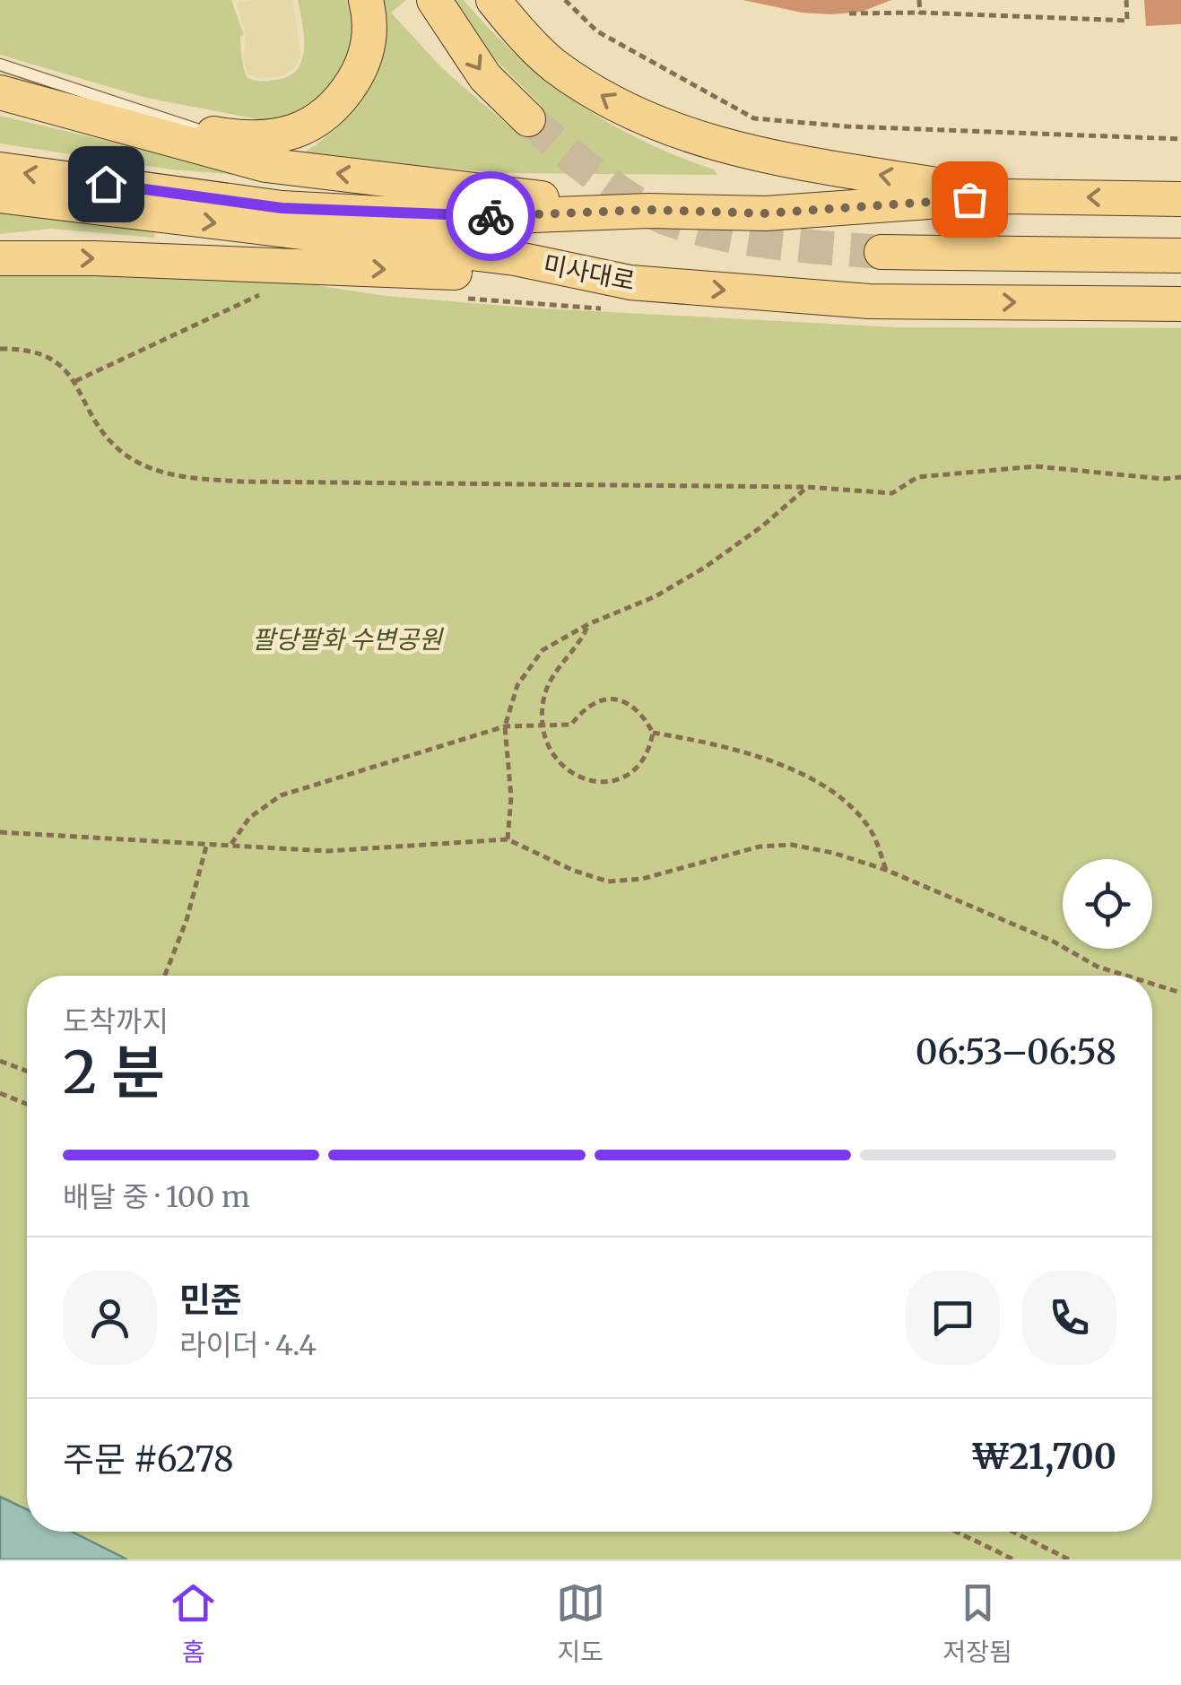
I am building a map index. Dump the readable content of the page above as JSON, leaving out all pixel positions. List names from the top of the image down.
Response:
{
  "streets": {
    "main road": ["미사대로"]
  },
  "parks": ["팔당팔화 수변공원"],
  "page": {
    "heading": ["2 분", "도착까지", "06:53–06:58"],
    "panel": [
      "민준",
      "라이더 · 4.4",
      "주문 #6278",
      "₩21,700"
    ],
    "bar": "배달 중 · 100 m",
    "tabs": ["홈", "지도", "저장됨"]
  }
}
